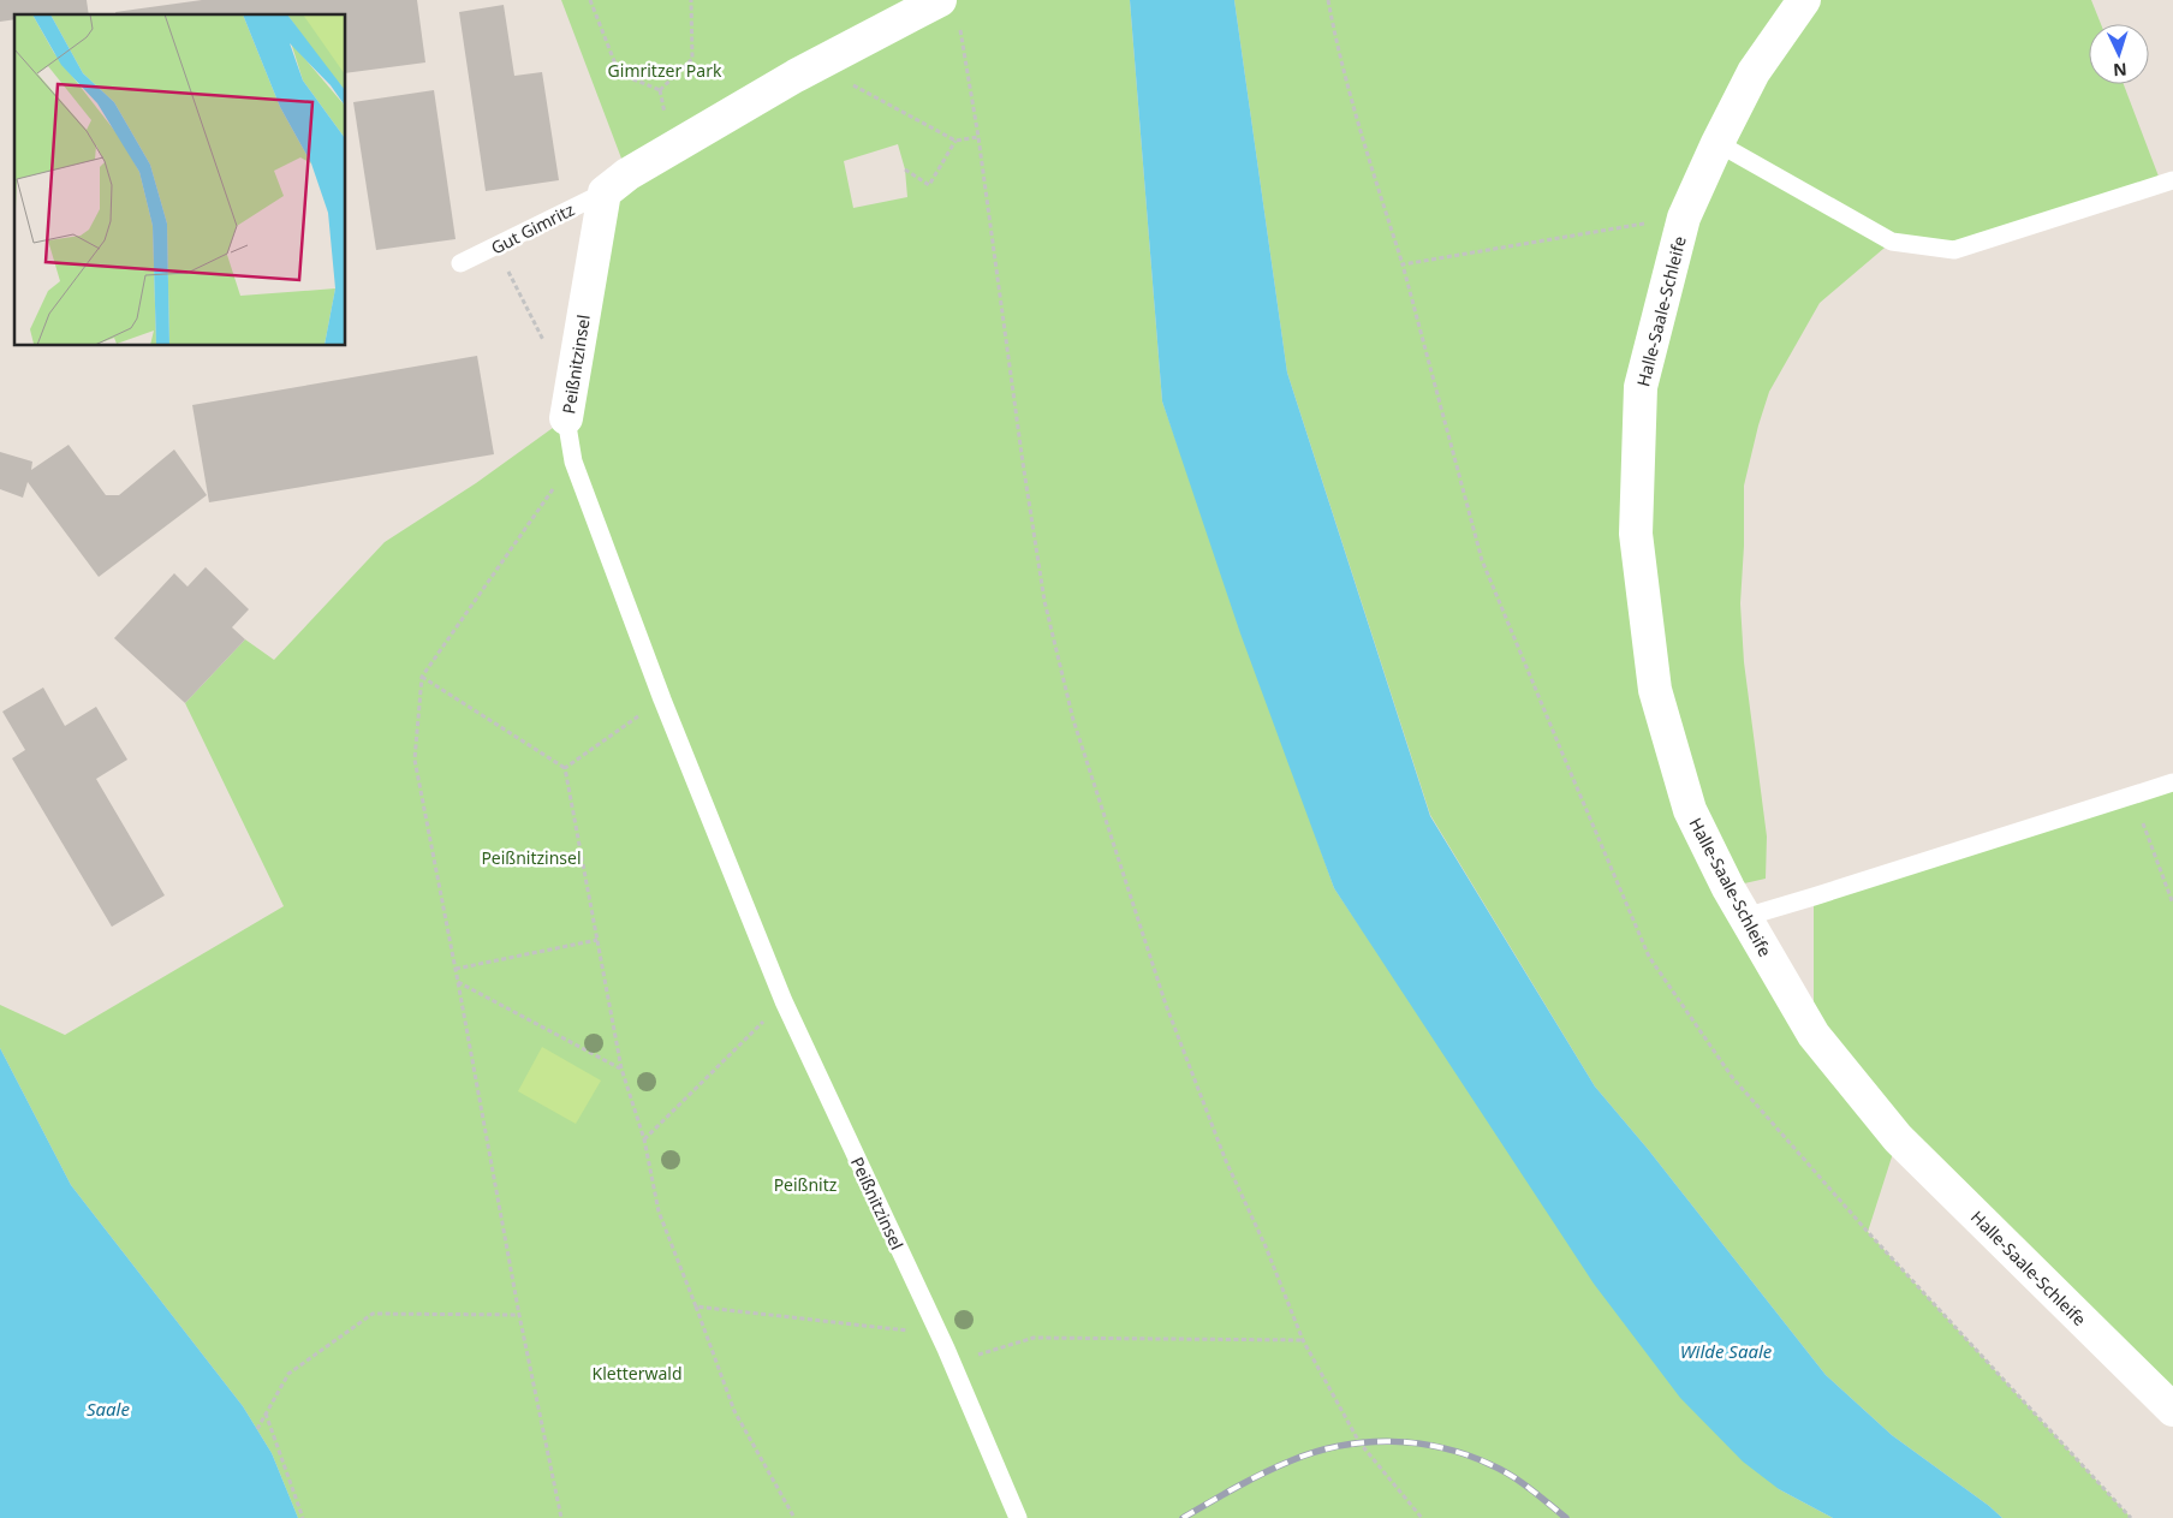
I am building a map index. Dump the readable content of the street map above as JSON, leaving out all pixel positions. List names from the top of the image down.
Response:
{
  "streets": {
    "street": ["Halle-Saale-Schleife", "Peißnitzinsel"],
    "lane": ["Gut Gimritz"]
  },
  "crossings": [
    ["Gut Gimritz", "Peißnitzinsel"]
  ],
  "water": ["Wilde Saale", "Saale"],
  "parks": [
    "Gimritzer Park",
    "Peißnitzinsel",
    "Peißnitz",
    "Kletterwald"
  ],
  "north": "bottom"
}
